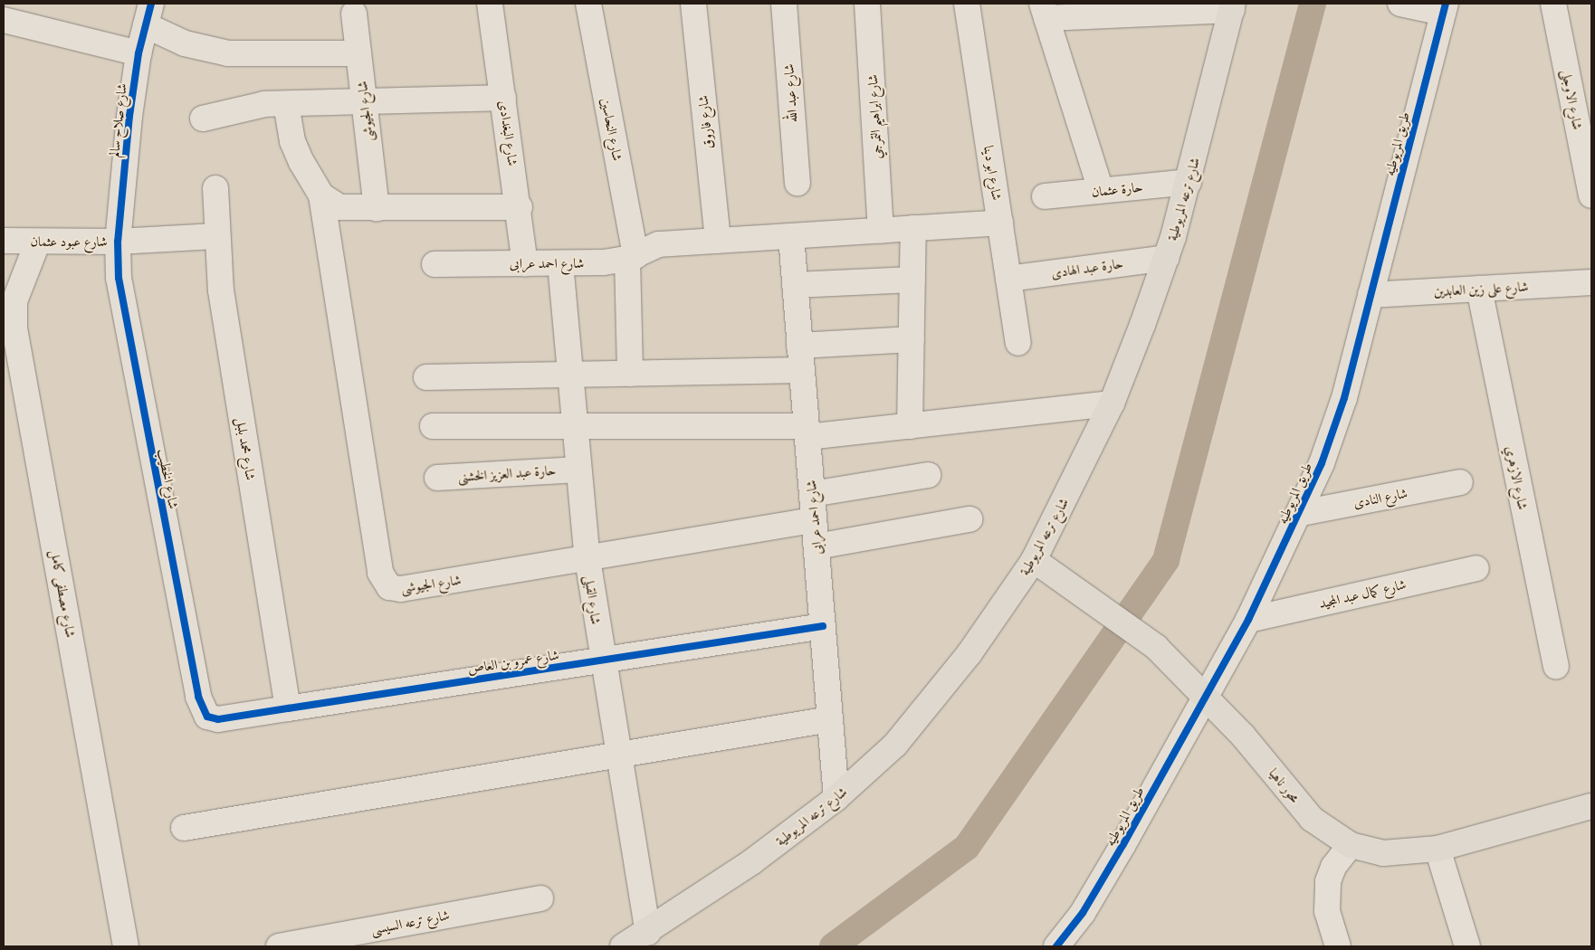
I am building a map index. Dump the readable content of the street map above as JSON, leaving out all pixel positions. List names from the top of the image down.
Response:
{
  "streets": {
    "main road": ["شارع ترعه المريوطية", "محور ناهيا"],
    "street": [
      "شارع عبد الله",
      "شارع الاوجلى",
      "شارع الجيوشى",
      "شارع ابراهيم التمرجي",
      "شارع صلاح سالم",
      "شارع فاروق",
      "شارع النحاسين",
      "شارع البغدادى",
      "طريق المريوطيه",
      "شارع ابو دينا",
      "حارة عثمان",
      "شارع عبود عثمان",
      "شارع احمد عرابى",
      "حارة عبد الهادى",
      "شارع على زين العابدين",
      "شارع محمد بلبل",
      "حارة عبد العزيز الخشنى",
      "شارع الازهري",
      "شارع الخطيب",
      "شارع النادى",
      "شارع مصطفى كامل",
      "شارع كمال عبد المجيد",
      "شارع القبلى",
      "شارع عمرو بن العاص",
      "شارع ترعه السيسى"
    ]
  },
  "crossings": [
    ["شارع الجيوشى", "شارع احمد عرابى"],
    ["شارع الجيوشى", "شارع القبلى"],
    ["شارع ابراهيم التمرجي", "شارع احمد عرابى"],
    ["شارع صلاح سالم", "شارع عبود عثمان"],
    ["شارع صلاح سالم", "شارع الخطيب"],
    ["شارع فاروق", "شارع احمد عرابى"],
    ["شارع النحاسين", "شارع احمد عرابى"],
    ["شارع البغدادى", "شارع احمد عرابى"],
    ["طريق المريوطيه", "شارع على زين العابدين"],
    ["طريق المريوطيه", "شارع النادى"],
    ["طريق المريوطيه", "شارع كمال عبد المجيد"],
    ["طريق المريوطيه", "محور ناهيا"],
    ["شارع ابو دينا", "شارع احمد عرابى"],
    ["شارع ابو دينا", "حارة عبد الهادى"],
    ["حارة عثمان", "شارع ترعه المريوطية"],
    ["شارع ترعه المريوطية", "شارع احمد عرابى"],
    ["شارع ترعه المريوطية", "حارة عبد الهادى"],
    ["شارع ترعه المريوطية", "شارع القبلى"],
    ["شارع ترعه المريوطية", "محور ناهيا"],
    ["شارع عبود عثمان", "شارع محمد بلبل"],
    ["شارع عبود عثمان", "شارع الخطيب"],
    ["شارع عبود عثمان", "شارع مصطفى كامل"],
    ["شارع احمد عرابى", "شارع القبلى"],
    ["شارع احمد عرابى", "شارع عمرو بن العاص"],
    ["شارع على زين العابدين", "شارع الازهري"],
    ["شارع محمد بلبل", "شارع عمرو بن العاص"],
    ["حارة عبد العزيز الخشنى", "شارع القبلى"],
    ["شارع الخطيب", "شارع عمرو بن العاص"],
    ["شارع القبلى", "شارع عمرو بن العاص"]
  ]
}
